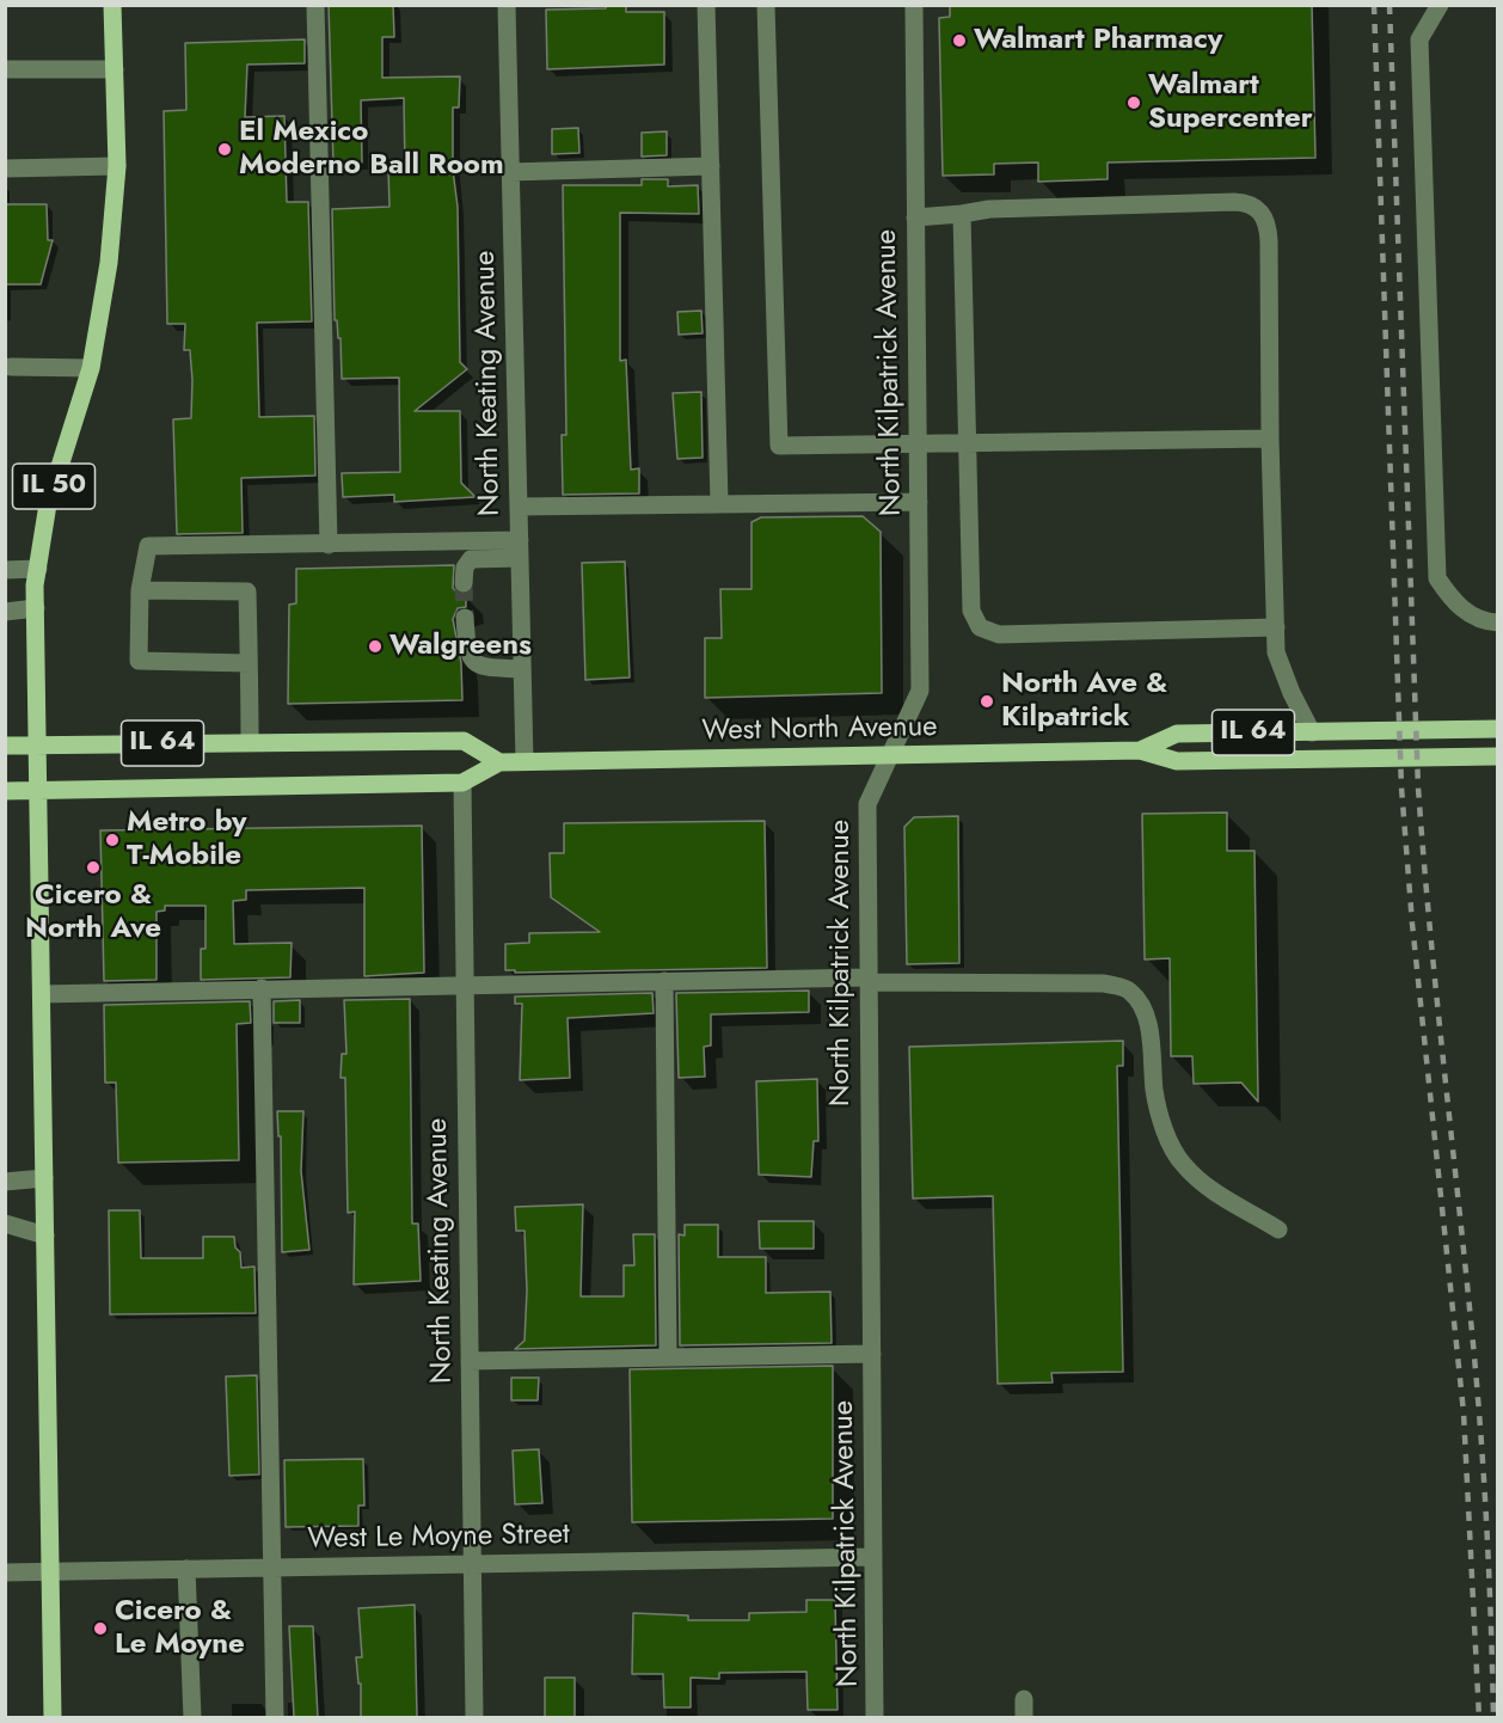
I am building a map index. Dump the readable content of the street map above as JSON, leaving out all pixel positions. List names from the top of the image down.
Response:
{
  "streets": {
    "main road": ["IL 50", "West North Avenue", "IL 64"],
    "street": ["North Kilpatrick Avenue", "North Keating Avenue", "West Le Moyne Street"]
  },
  "crossings": [
    ["North Kilpatrick Avenue", "West North Avenue"],
    ["North Kilpatrick Avenue", "West Le Moyne Street"],
    ["North Keating Avenue", "West North Avenue"],
    ["North Keating Avenue", "West Le Moyne Street"],
    ["IL 50", "West North Avenue"],
    ["IL 50", "IL 64"],
    ["IL 50", "West Le Moyne Street"],
    ["West North Avenue", "IL 64"]
  ],
  "places": [
    "Walmart Pharmacy",
    "Walmart Supercenter",
    "El Mexico Moderno Ball Room",
    "Walgreens",
    "North Ave & Kilpatrick",
    "Metro by T-Mobile",
    "Cicero & North Ave",
    "Cicero & Le Moyne"
  ]
}
